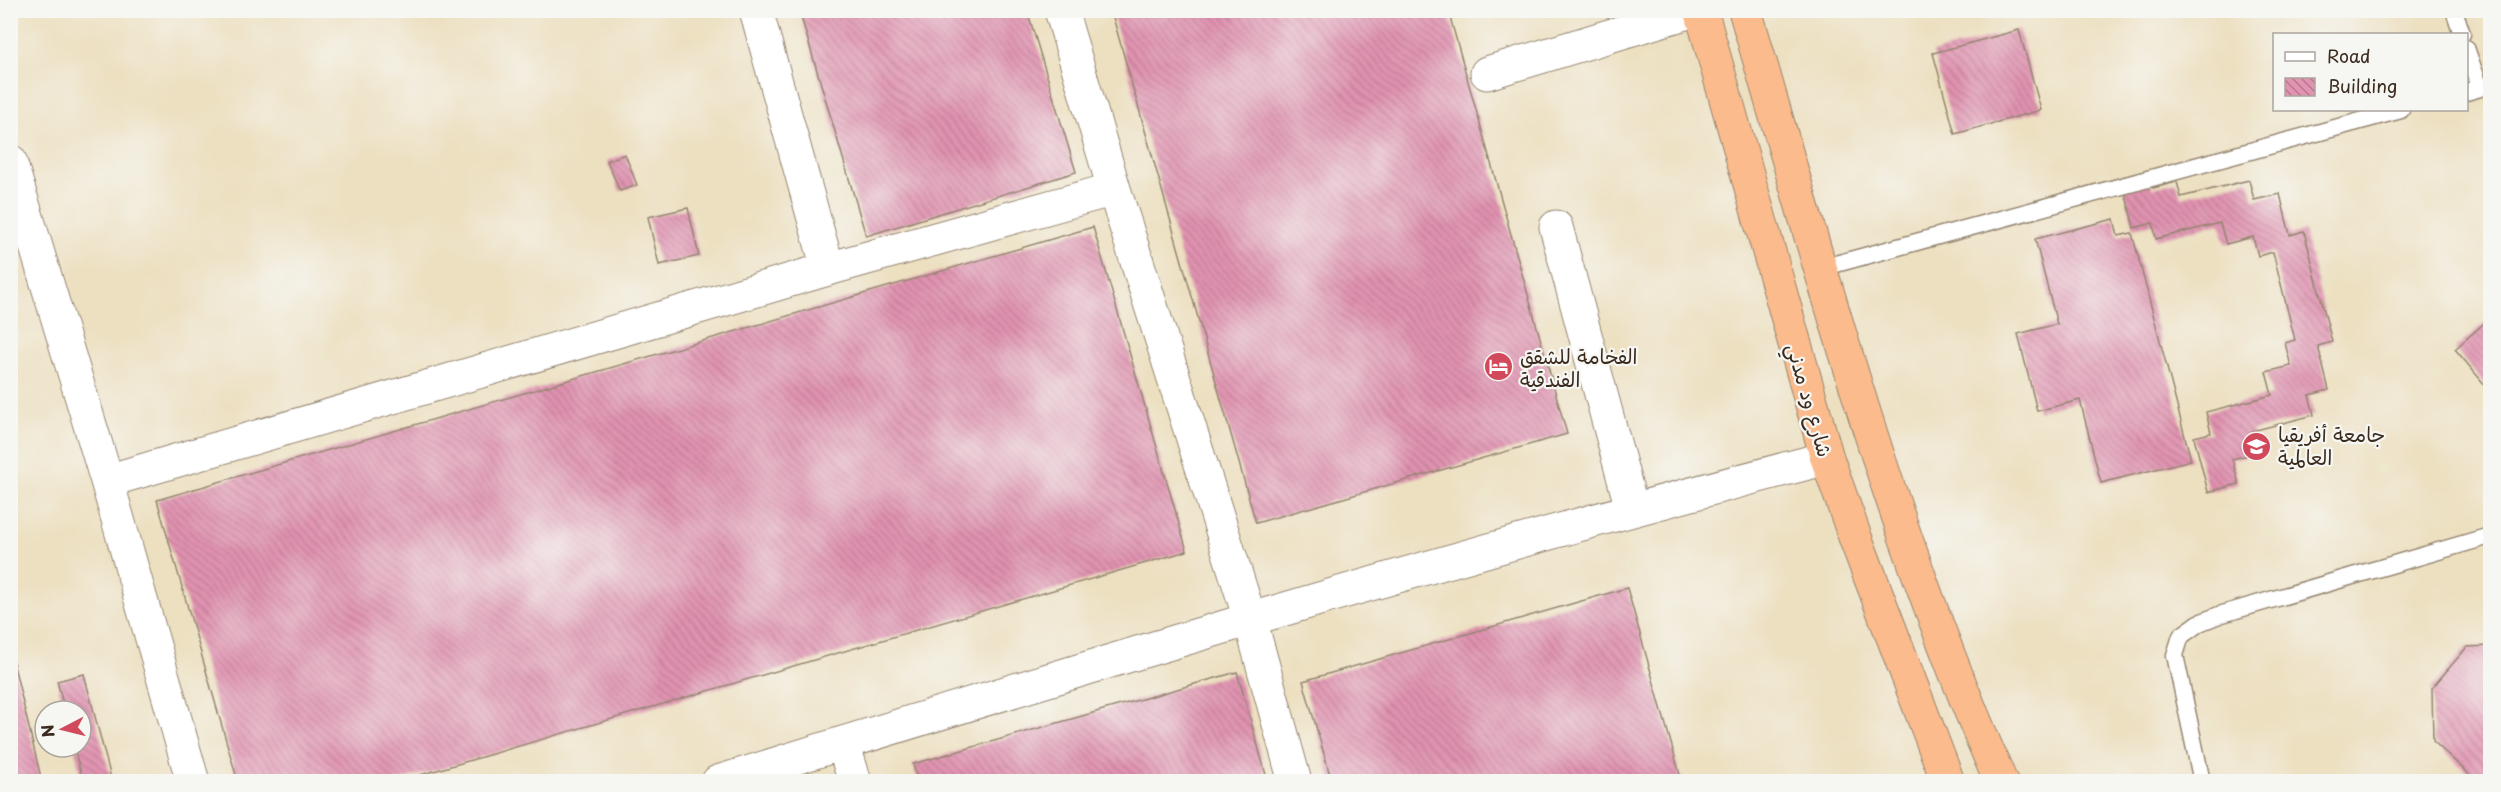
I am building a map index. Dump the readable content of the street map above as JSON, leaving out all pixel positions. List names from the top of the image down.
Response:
{
  "streets": {
    "highway": ["شارع ود مدني"]
  },
  "places": {
    "hotel": ["الفخامة للشقق الفندقية"],
    "school or university": ["جامعة أفريقيا العالمية"]
  },
  "legend": ["Road", "Building"],
  "north": "left"
}
